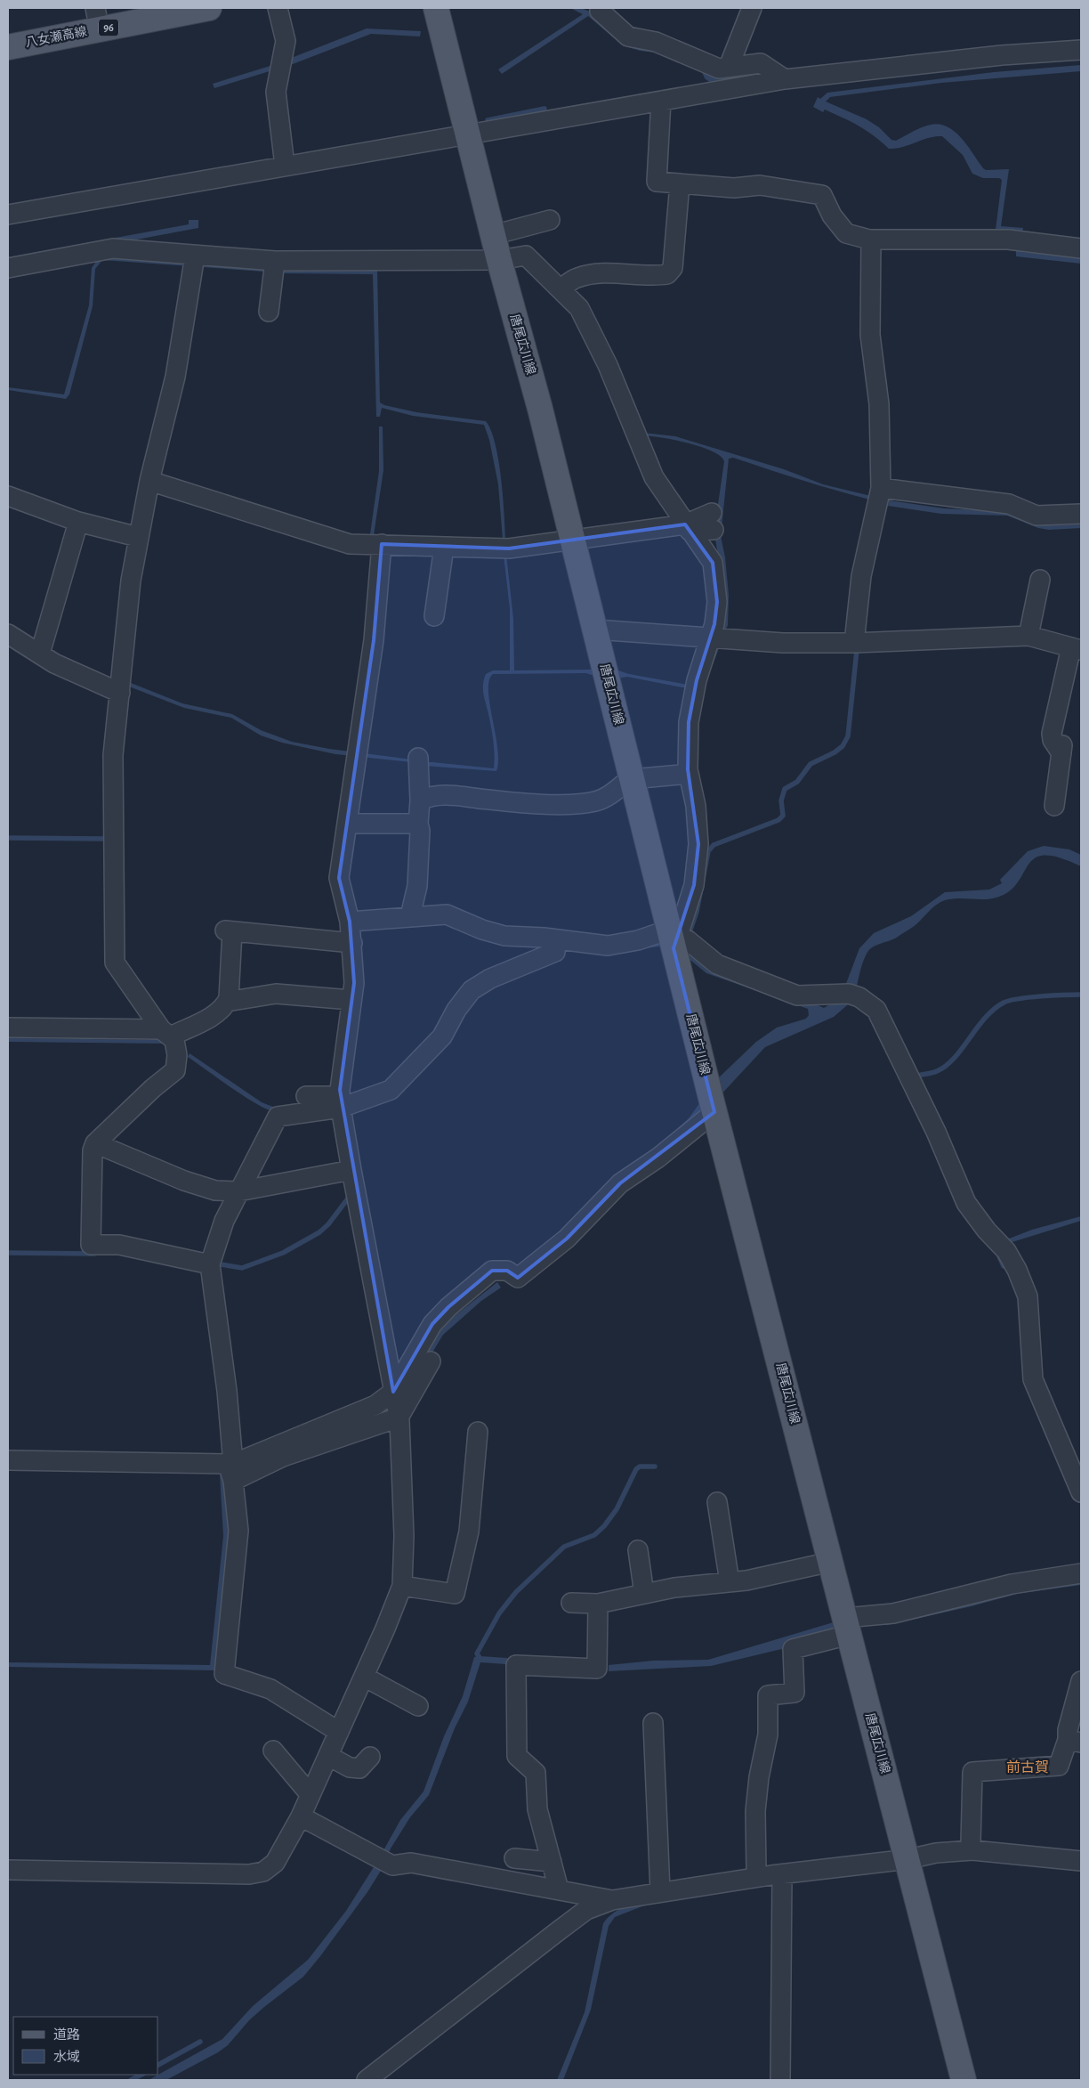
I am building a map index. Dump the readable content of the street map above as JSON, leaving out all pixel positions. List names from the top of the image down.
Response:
{
  "streets": {
    "main road": ["96", "八女瀬高線", "唐尾広川線"]
  },
  "districts": ["前古賀"],
  "legend": ["道路", "水域"]
}
